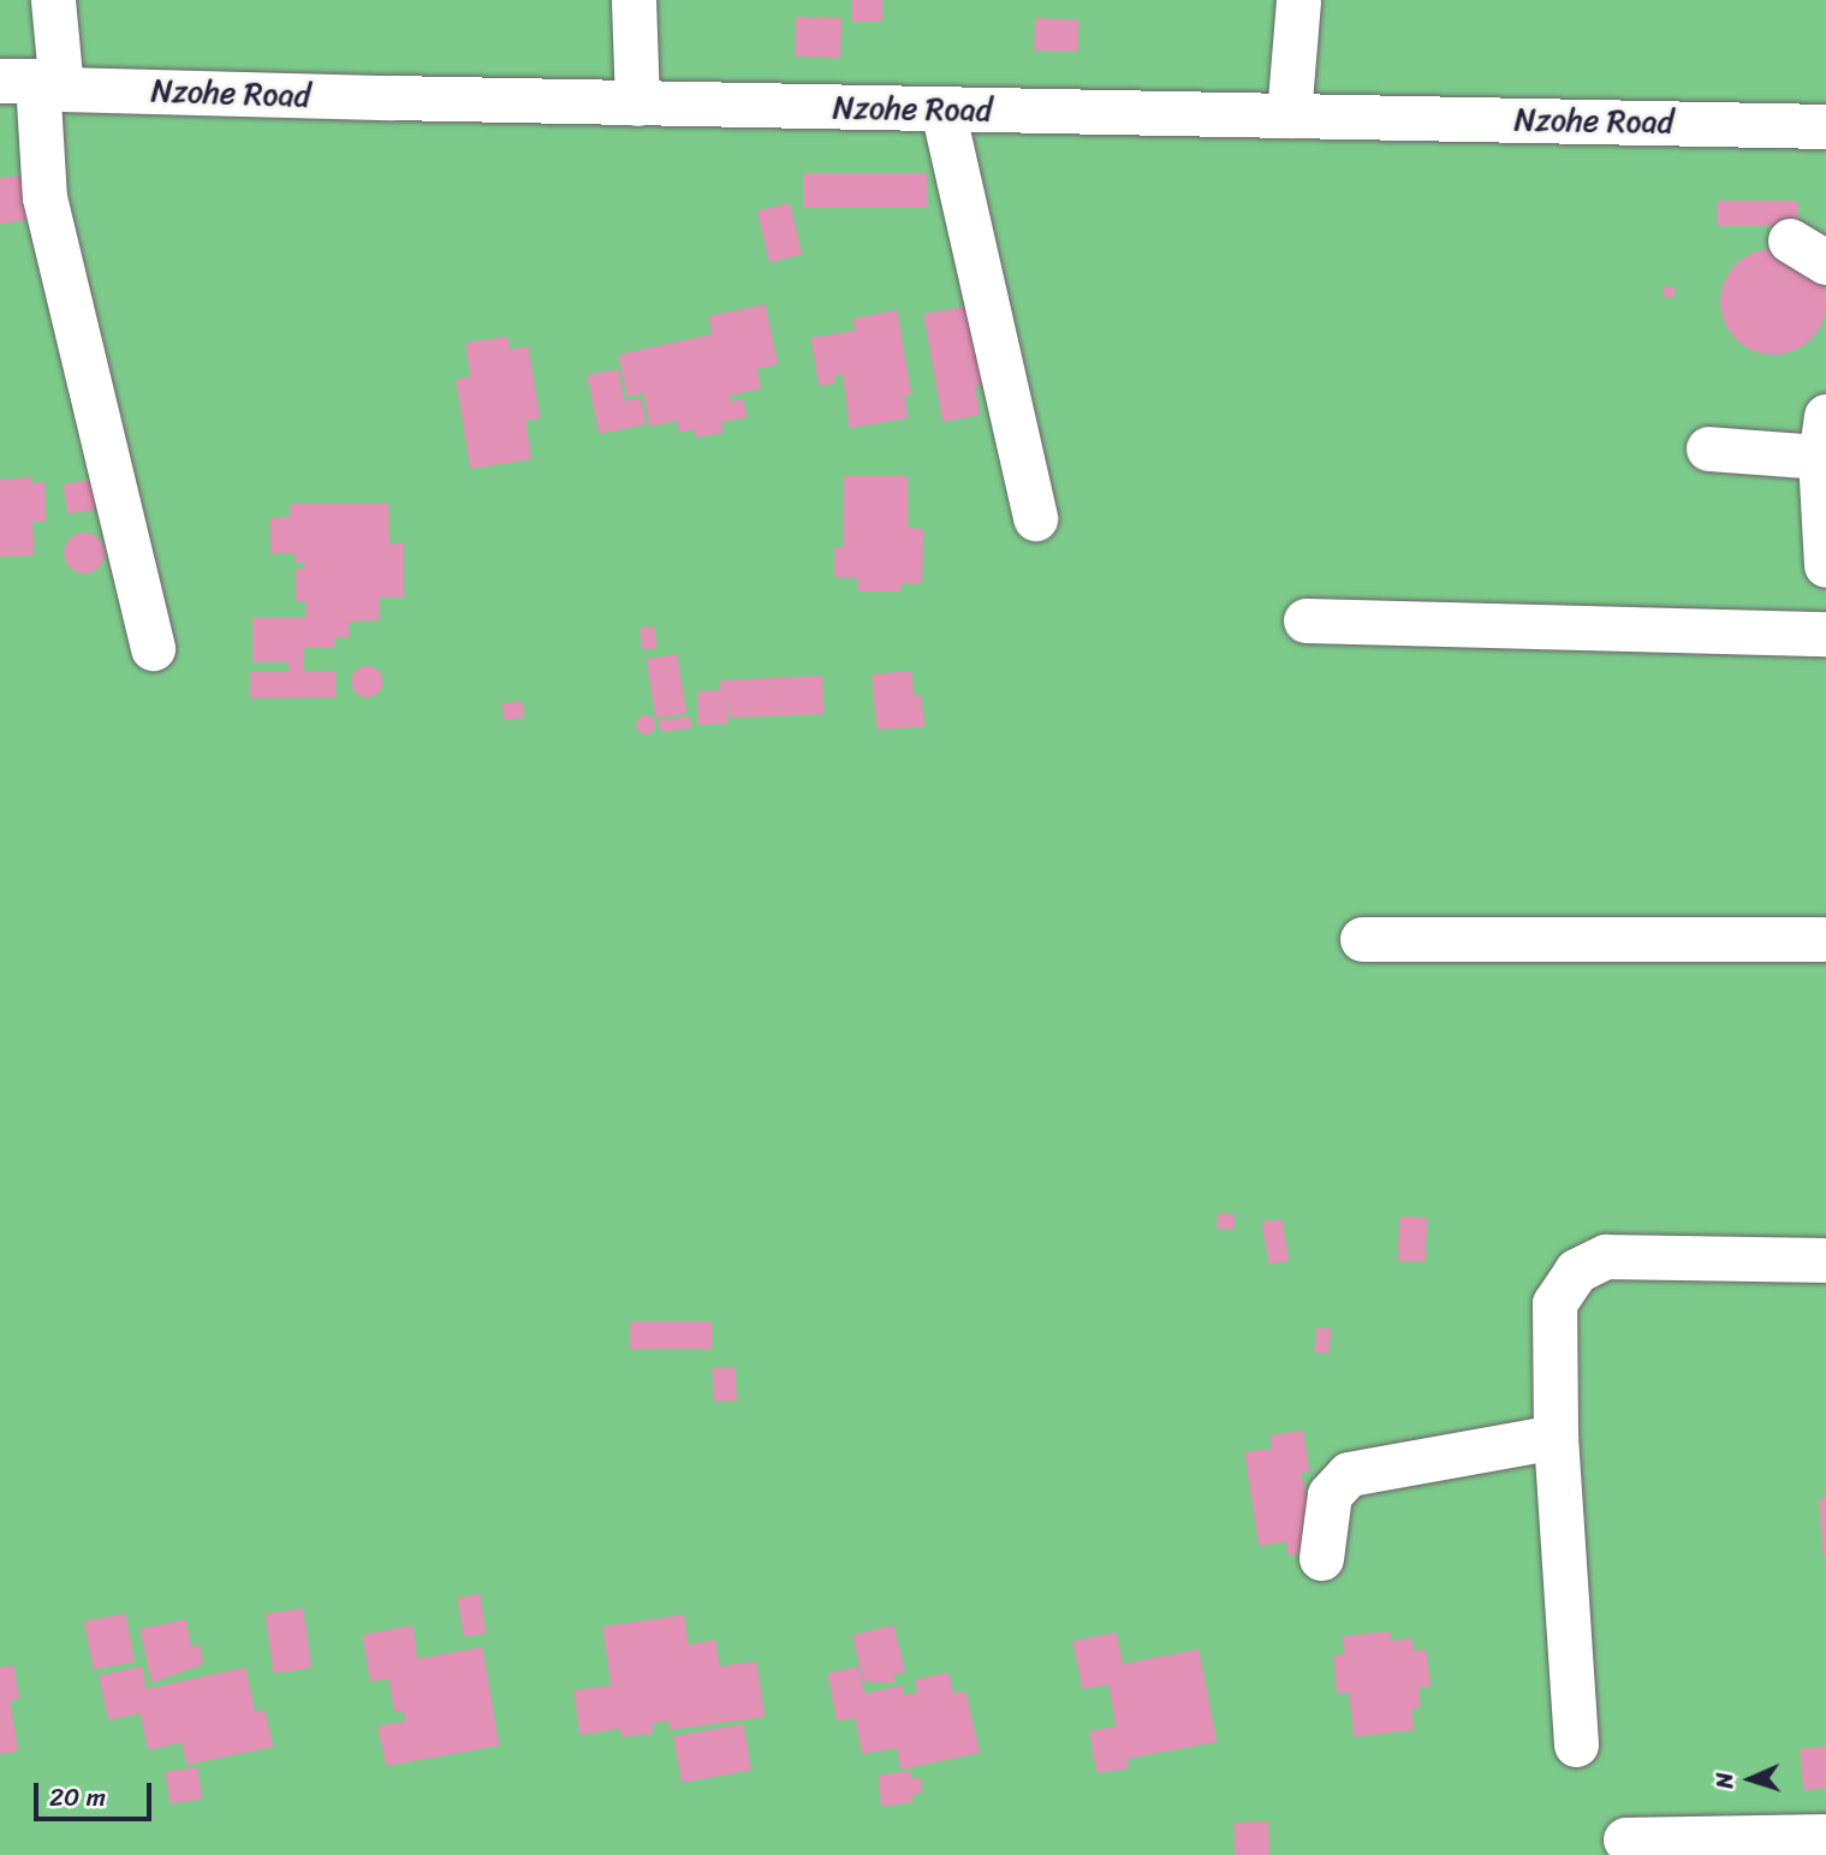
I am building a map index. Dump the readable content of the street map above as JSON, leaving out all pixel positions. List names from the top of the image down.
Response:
{
  "streets": {
    "street": ["Nzohe Road"]
  },
  "scale_bar": "20 m",
  "north": "left"
}
